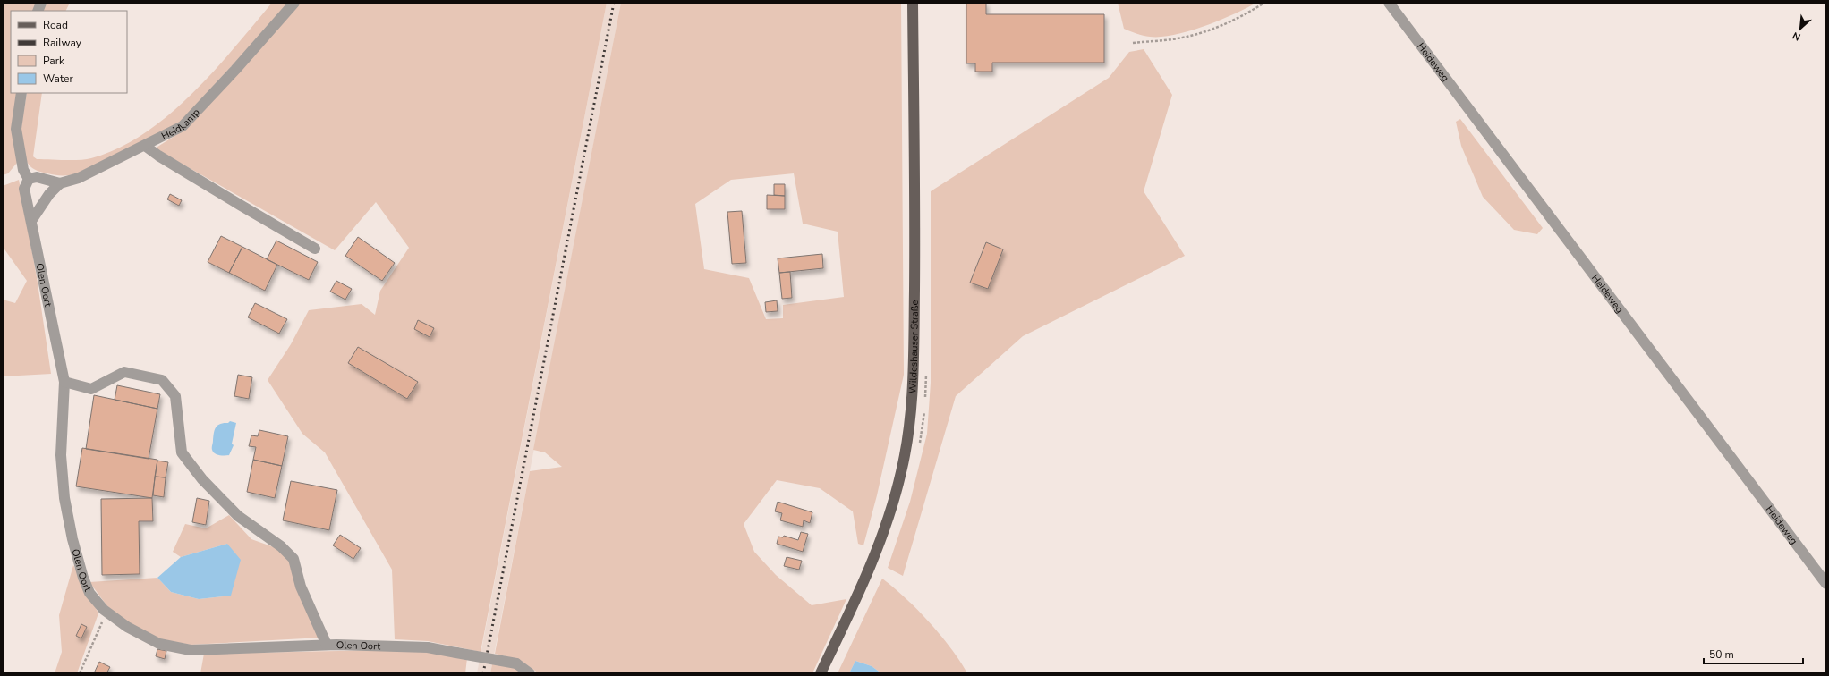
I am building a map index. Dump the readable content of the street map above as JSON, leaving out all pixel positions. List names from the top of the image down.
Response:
{
  "streets": {
    "main road": ["Wildeshauser Straße"],
    "street": ["Heideweg", "Heidkamp", "Olen Oort"]
  },
  "crossings": [
    ["Heidkamp", "Olen Oort"]
  ],
  "legend": [
    "Road",
    "Railway",
    "Park",
    "Water"
  ],
  "scale_bar": "50 m",
  "north": "bottom left"
}
